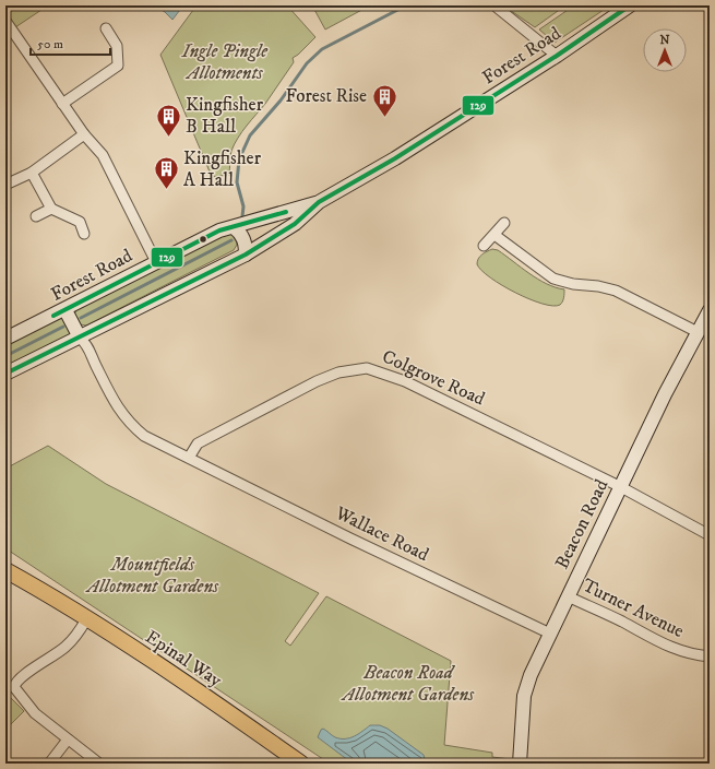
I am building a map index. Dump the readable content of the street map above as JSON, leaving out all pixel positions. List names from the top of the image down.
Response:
{
  "streets": {
    "main road": ["Forest Road", "Beacon Road", "Epinal Way"],
    "street": ["Colgrove Road", "Wallace Road", "Turner Avenue"]
  },
  "crossings": [
    ["Forest Road", "Wallace Road"],
    ["Colgrove Road", "Beacon Road"],
    ["Colgrove Road", "Wallace Road"],
    ["Beacon Road", "Wallace Road"],
    ["Beacon Road", "Turner Avenue"]
  ],
  "parks": ["Ingle Pingle Allotments", "Mountfields Allotment Gardens", "Beacon Road Allotment Gardens"],
  "places": {
    "building": ["Forest Rise", "Kingfisher B Hall", "Kingfisher A Hall"]
  },
  "lines": ["transit line 129"],
  "scale_bar": "50 m",
  "north": "top"
}
